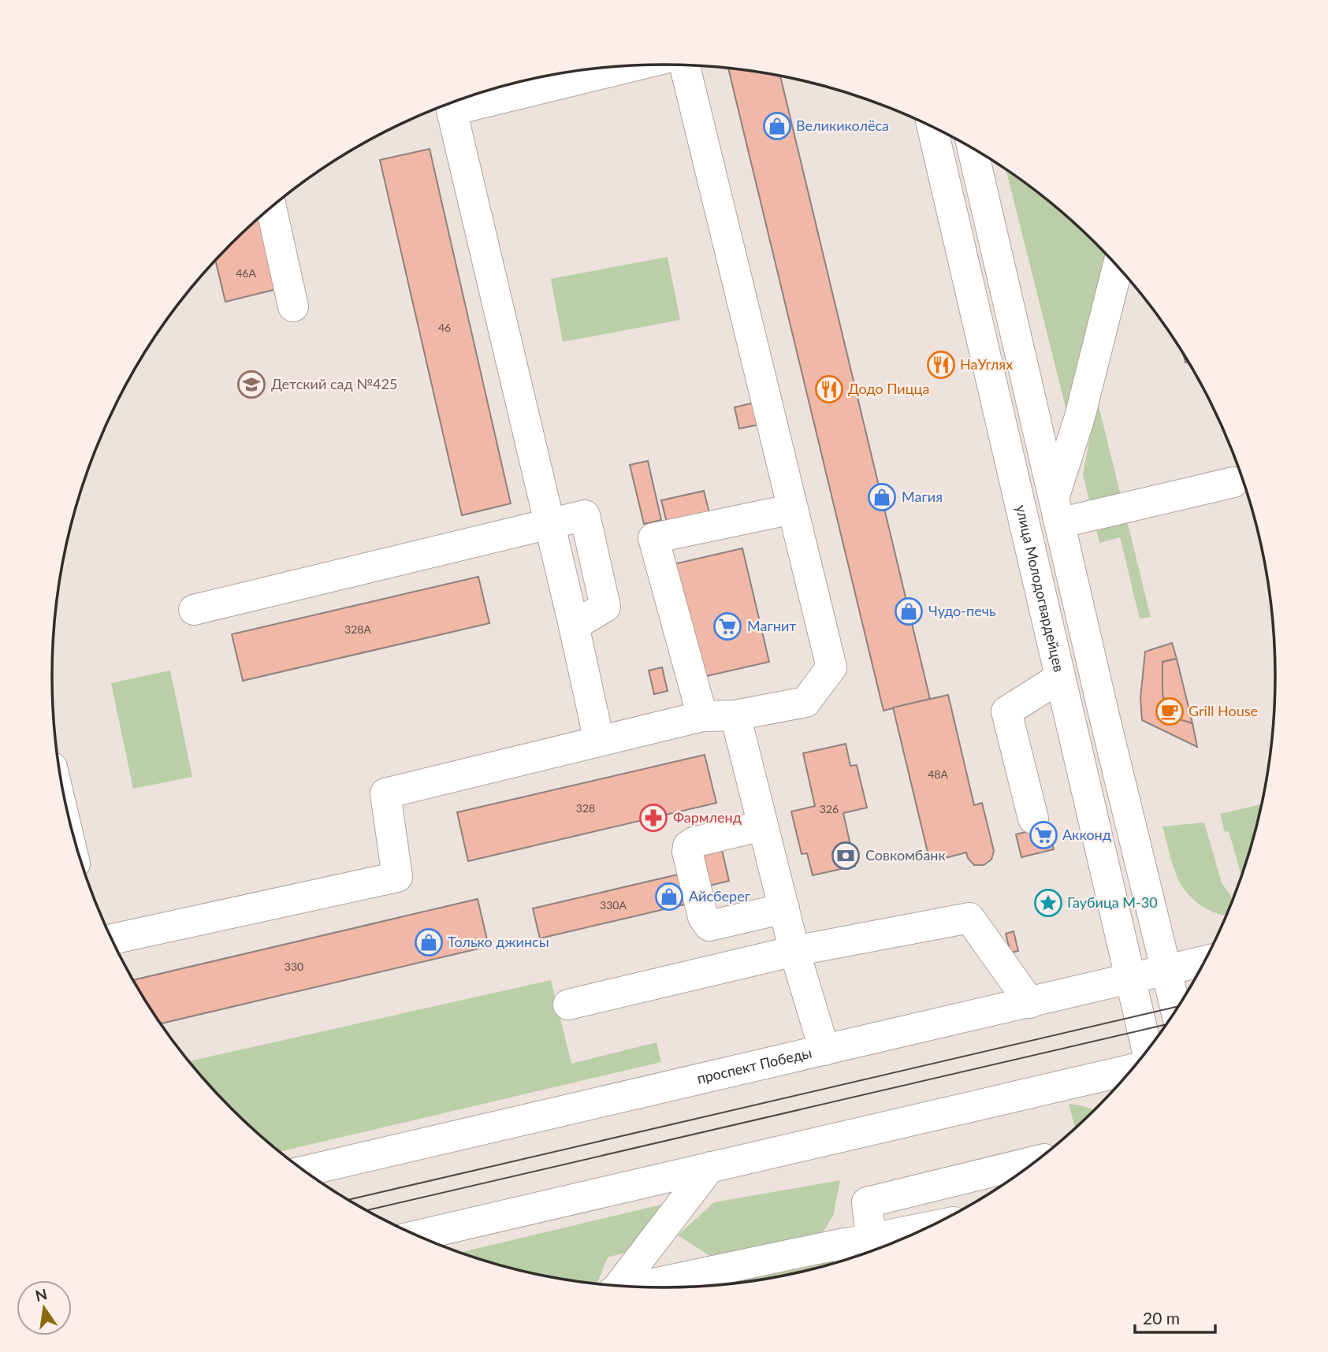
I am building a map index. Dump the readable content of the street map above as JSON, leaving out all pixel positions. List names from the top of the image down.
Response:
{
  "streets": {
    "main road": ["улица Молодогвардейцев", "проспект Победы"]
  },
  "crossings": [
    ["улица Молодогвардейцев", "проспект Победы"]
  ],
  "places": {
    "shop": [
      "Великиколёса",
      "Магия",
      "Чудо-печь",
      "Айсберег",
      "Только джинсы"
    ],
    "restaurant": ["НаУглях", "Додо Пицца"],
    "school or university": ["Детский сад №425"],
    "supermarket": ["Магнит", "Акконд"],
    "cafe": ["Grill House"],
    "pharmacy": ["Фармленд"],
    "bank": ["Совкомбанк"],
    "place": ["Гаубица М-30"]
  },
  "house_numbers": [
    "46А",
    "46",
    "328А",
    "48А",
    "328",
    "326",
    "330А",
    "330"
  ],
  "scale_bar": "20 m",
  "north": "top"
}
